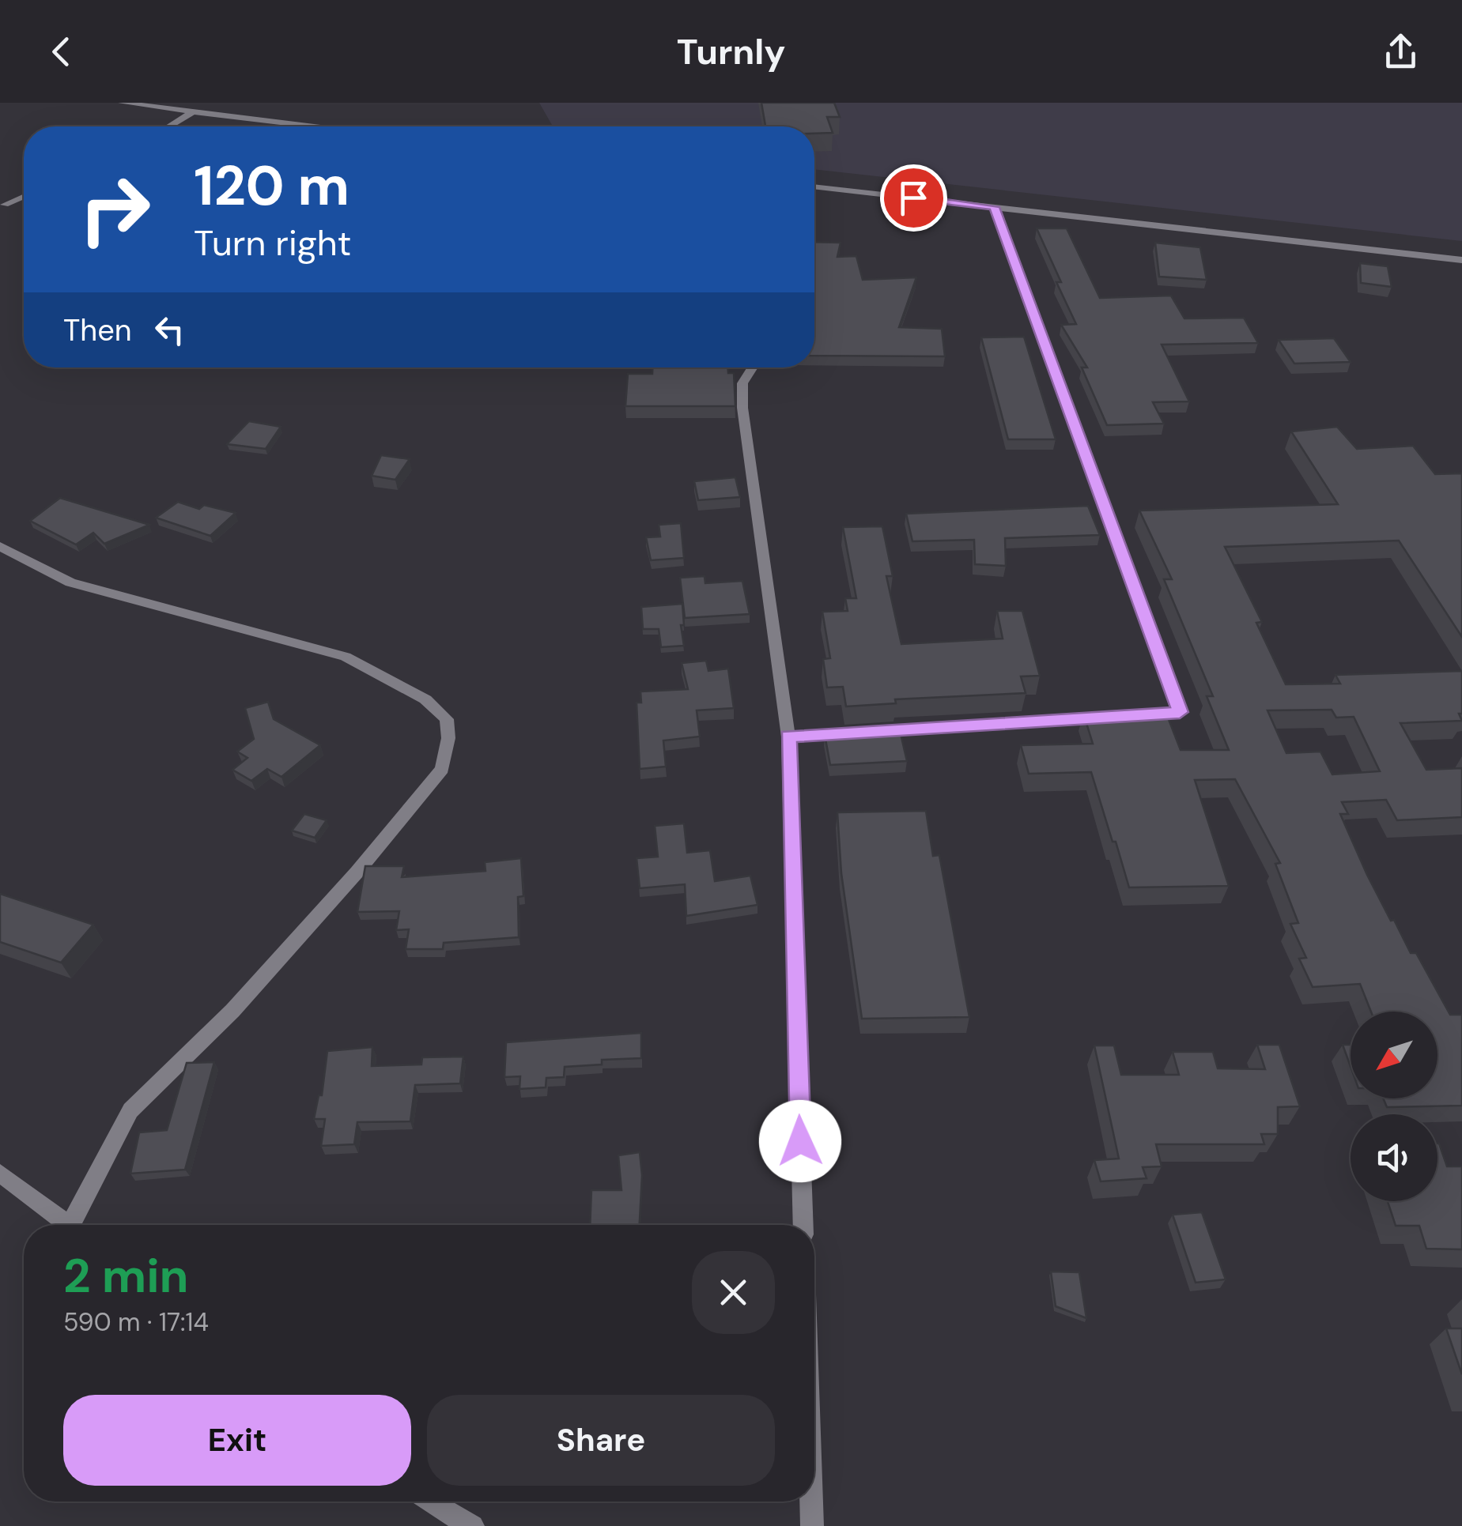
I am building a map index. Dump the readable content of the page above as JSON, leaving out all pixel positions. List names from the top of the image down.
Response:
{
  "north": "bottom left",
  "page": {
    "header": "Turnly",
    "turn": ["120 m", "Turn right"],
    "then": "Then",
    "heading": ["2 min", "590 m · 17:14"],
    "buttons": ["Exit", "Share"]
  }
}
